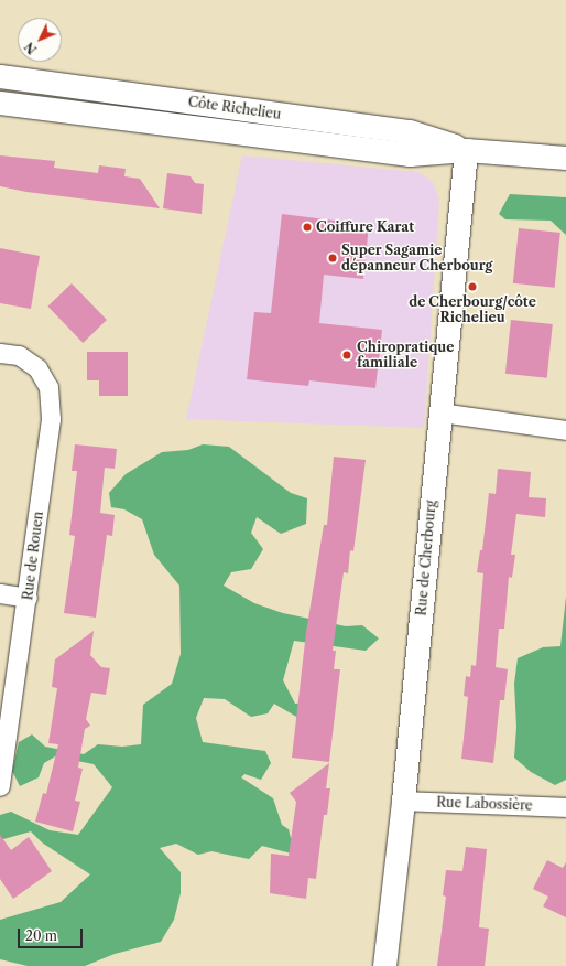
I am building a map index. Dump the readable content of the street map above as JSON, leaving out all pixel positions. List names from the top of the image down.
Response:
{
  "streets": {
    "street": [
      "Côte Richelieu",
      "Rue de Rouen",
      "Rue de Cherbourg",
      "Rue Labossière"
    ]
  },
  "crossings": [
    ["Côte Richelieu", "Rue de Cherbourg"],
    ["Rue de Cherbourg", "Rue Labossière"]
  ],
  "places": [
    "Coiffure Karat",
    "Super Sagamie dépanneur Cherbourg",
    "de Cherbourg/côte Richelieu",
    "Chiropratique familiale"
  ],
  "scale_bar": "20 m",
  "north": "bottom left"
}
